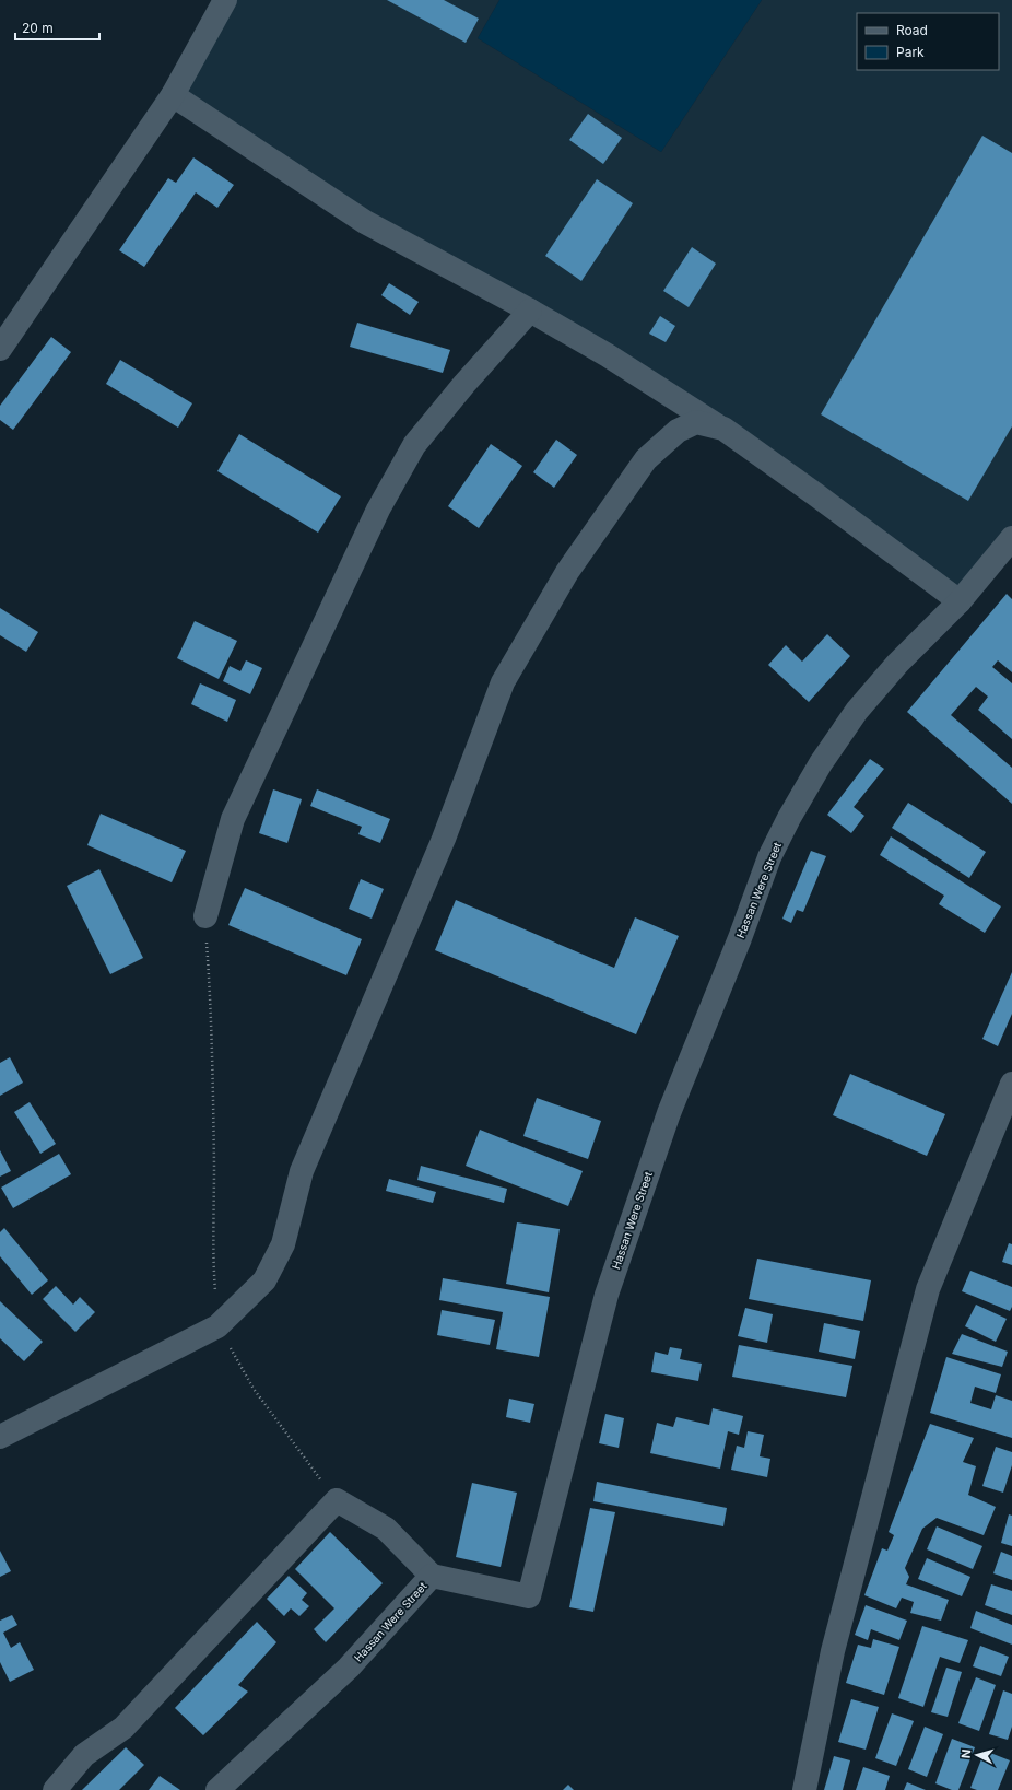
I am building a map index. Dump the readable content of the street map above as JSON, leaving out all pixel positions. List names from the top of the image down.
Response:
{
  "streets": {
    "street": ["Hassan Were Street"]
  },
  "legend": ["Road", "Park"],
  "scale_bar": "20 m",
  "north": "left"
}
